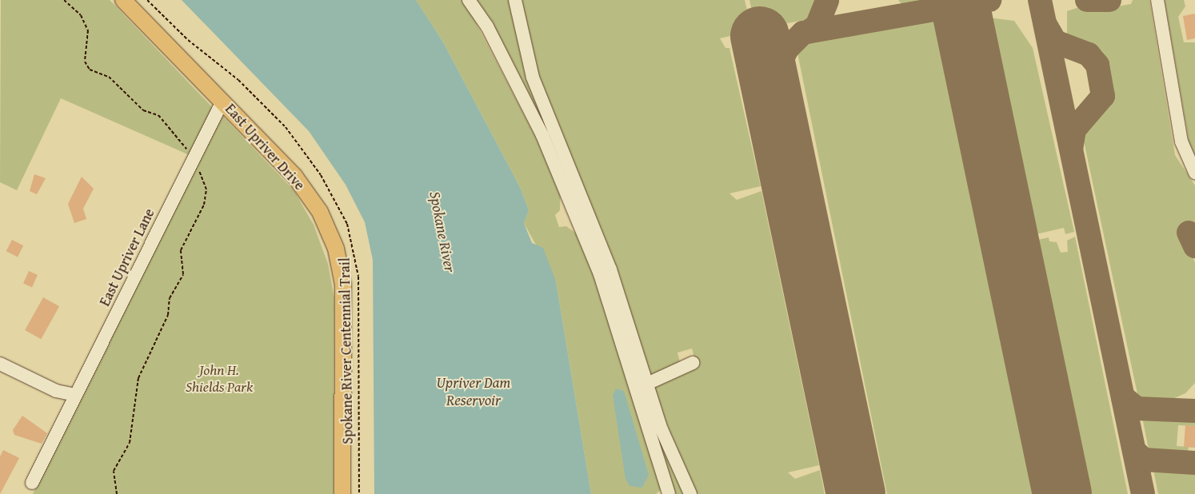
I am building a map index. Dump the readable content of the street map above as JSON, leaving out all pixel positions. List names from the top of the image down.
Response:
{
  "streets": {
    "main road": ["East Upriver Drive"],
    "street": ["East Upriver Lane"],
    "path": ["Spokane River Centennial Trail"]
  },
  "crossings": [
    ["East Upriver Drive", "East Upriver Lane"]
  ],
  "water": ["Spokane River", "Upriver Dam Reservoir"],
  "parks": ["John H. Shields Park"]
}
